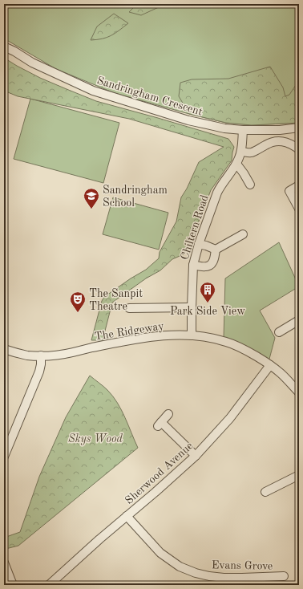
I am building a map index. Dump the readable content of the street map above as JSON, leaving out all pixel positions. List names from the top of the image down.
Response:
{
  "streets": {
    "street": [
      "Sandringham Crescent",
      "Chiltern Road",
      "The Ridgeway",
      "Sherwood Avenue",
      "Evans Grove"
    ]
  },
  "crossings": [
    ["Sandringham Crescent", "Chiltern Road"],
    ["Chiltern Road", "The Ridgeway"],
    ["The Ridgeway", "Sherwood Avenue"],
    ["Sherwood Avenue", "Evans Grove"]
  ],
  "parks": ["Skys Wood"],
  "places": {
    "school or university": ["Sandringham School"],
    "building": ["Park Side View"],
    "theatre": ["The Sanpit Theatre"]
  }
}
